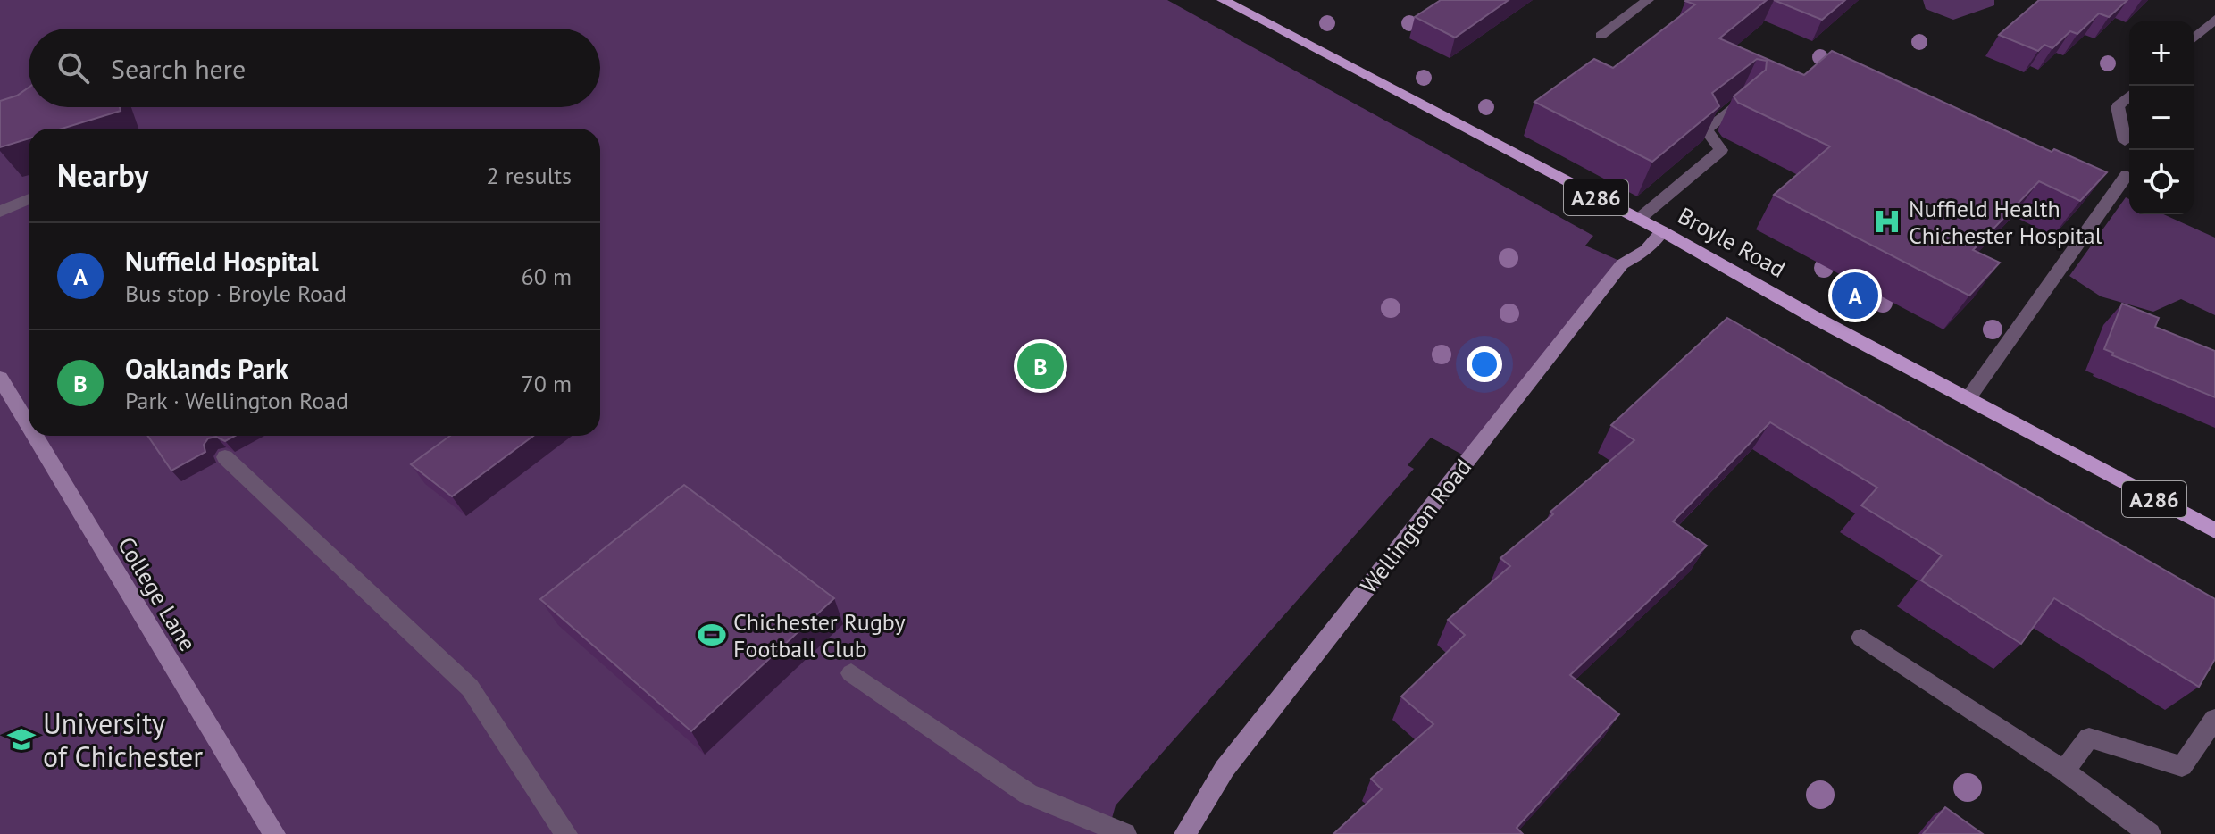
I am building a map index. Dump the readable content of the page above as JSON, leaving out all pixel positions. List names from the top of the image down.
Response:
{
  "streets": {
    "main road": ["A286", "Broyle Road"],
    "street": ["Wellington Road", "College Lane"]
  },
  "crossings": [
    ["Broyle Road", "Wellington Road"]
  ],
  "places": {
    "hospital": ["Nuffield Health Chichester Hospital"],
    "sports": ["Chichester Rugby Football Club"],
    "school or university": ["University of Chichester"]
  },
  "page": {
    "map_buttons": ["+", "−"],
    "search": "Search here",
    "heading": ["Nearby", "2 results"],
    "list": [
      {
        "mark": "A",
        "name": "Nuffield Hospital",
        "note": "Bus stop · Broyle Road",
        "value": "60 m"
      },
      {
        "mark": "B",
        "name": "Oaklands Park",
        "note": "Park · Wellington Road",
        "value": "70 m"
      }
    ],
    "pins": ["A", "B"]
  }
}
